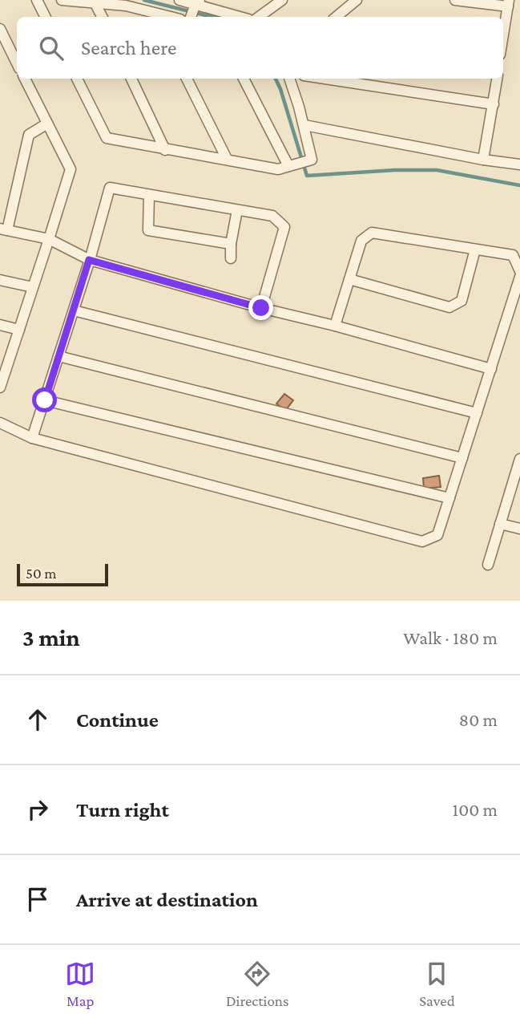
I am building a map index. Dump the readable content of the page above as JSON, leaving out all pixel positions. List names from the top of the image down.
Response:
{
  "scale_bar": "50 m",
  "page": {
    "search": "Search here",
    "scale": "50 m",
    "heading": ["3 min", "Walk · 180 m"],
    "list": [
      ["Continue", "80 m"],
      ["Turn right", "100 m"],
      "Arrive at destination"
    ],
    "nav": ["Map", "Directions", "Saved"]
  }
}
